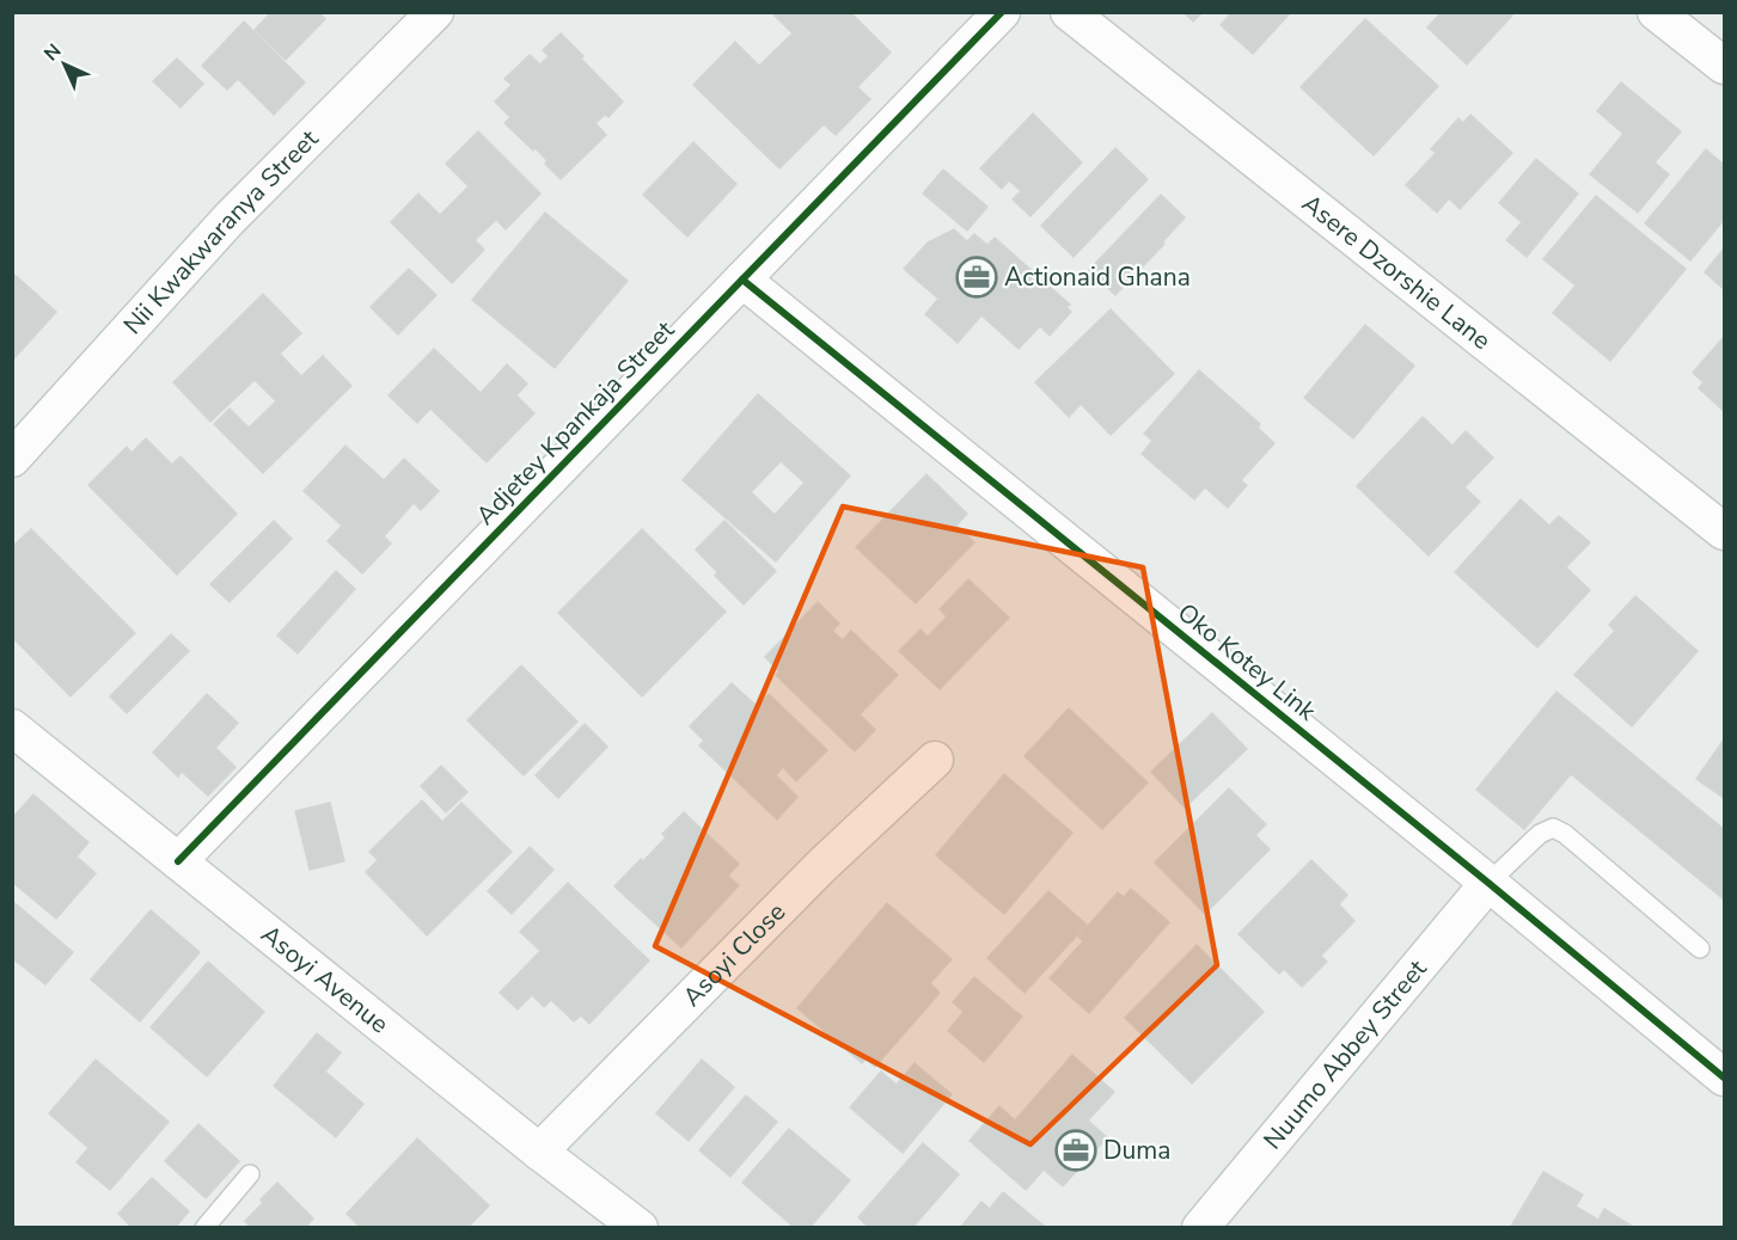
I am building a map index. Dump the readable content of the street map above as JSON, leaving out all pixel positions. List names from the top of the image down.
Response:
{
  "streets": {
    "street": [
      "Nii Kwakwaranya Street",
      "Asere Dzorshie Lane",
      "Adjetey Kpankaja Street",
      "Oko Kotey Link",
      "Asoyi Close",
      "Asoyi Avenue",
      "Nuumo Abbey Street"
    ]
  },
  "crossings": [
    ["Adjetey Kpankaja Street", "Oko Kotey Link"],
    ["Adjetey Kpankaja Street", "Asoyi Avenue"],
    ["Oko Kotey Link", "Nuumo Abbey Street"],
    ["Asoyi Close", "Asoyi Avenue"]
  ],
  "places": {
    "office": ["Actionaid Ghana", "Duma"]
  },
  "north": "top left"
}
